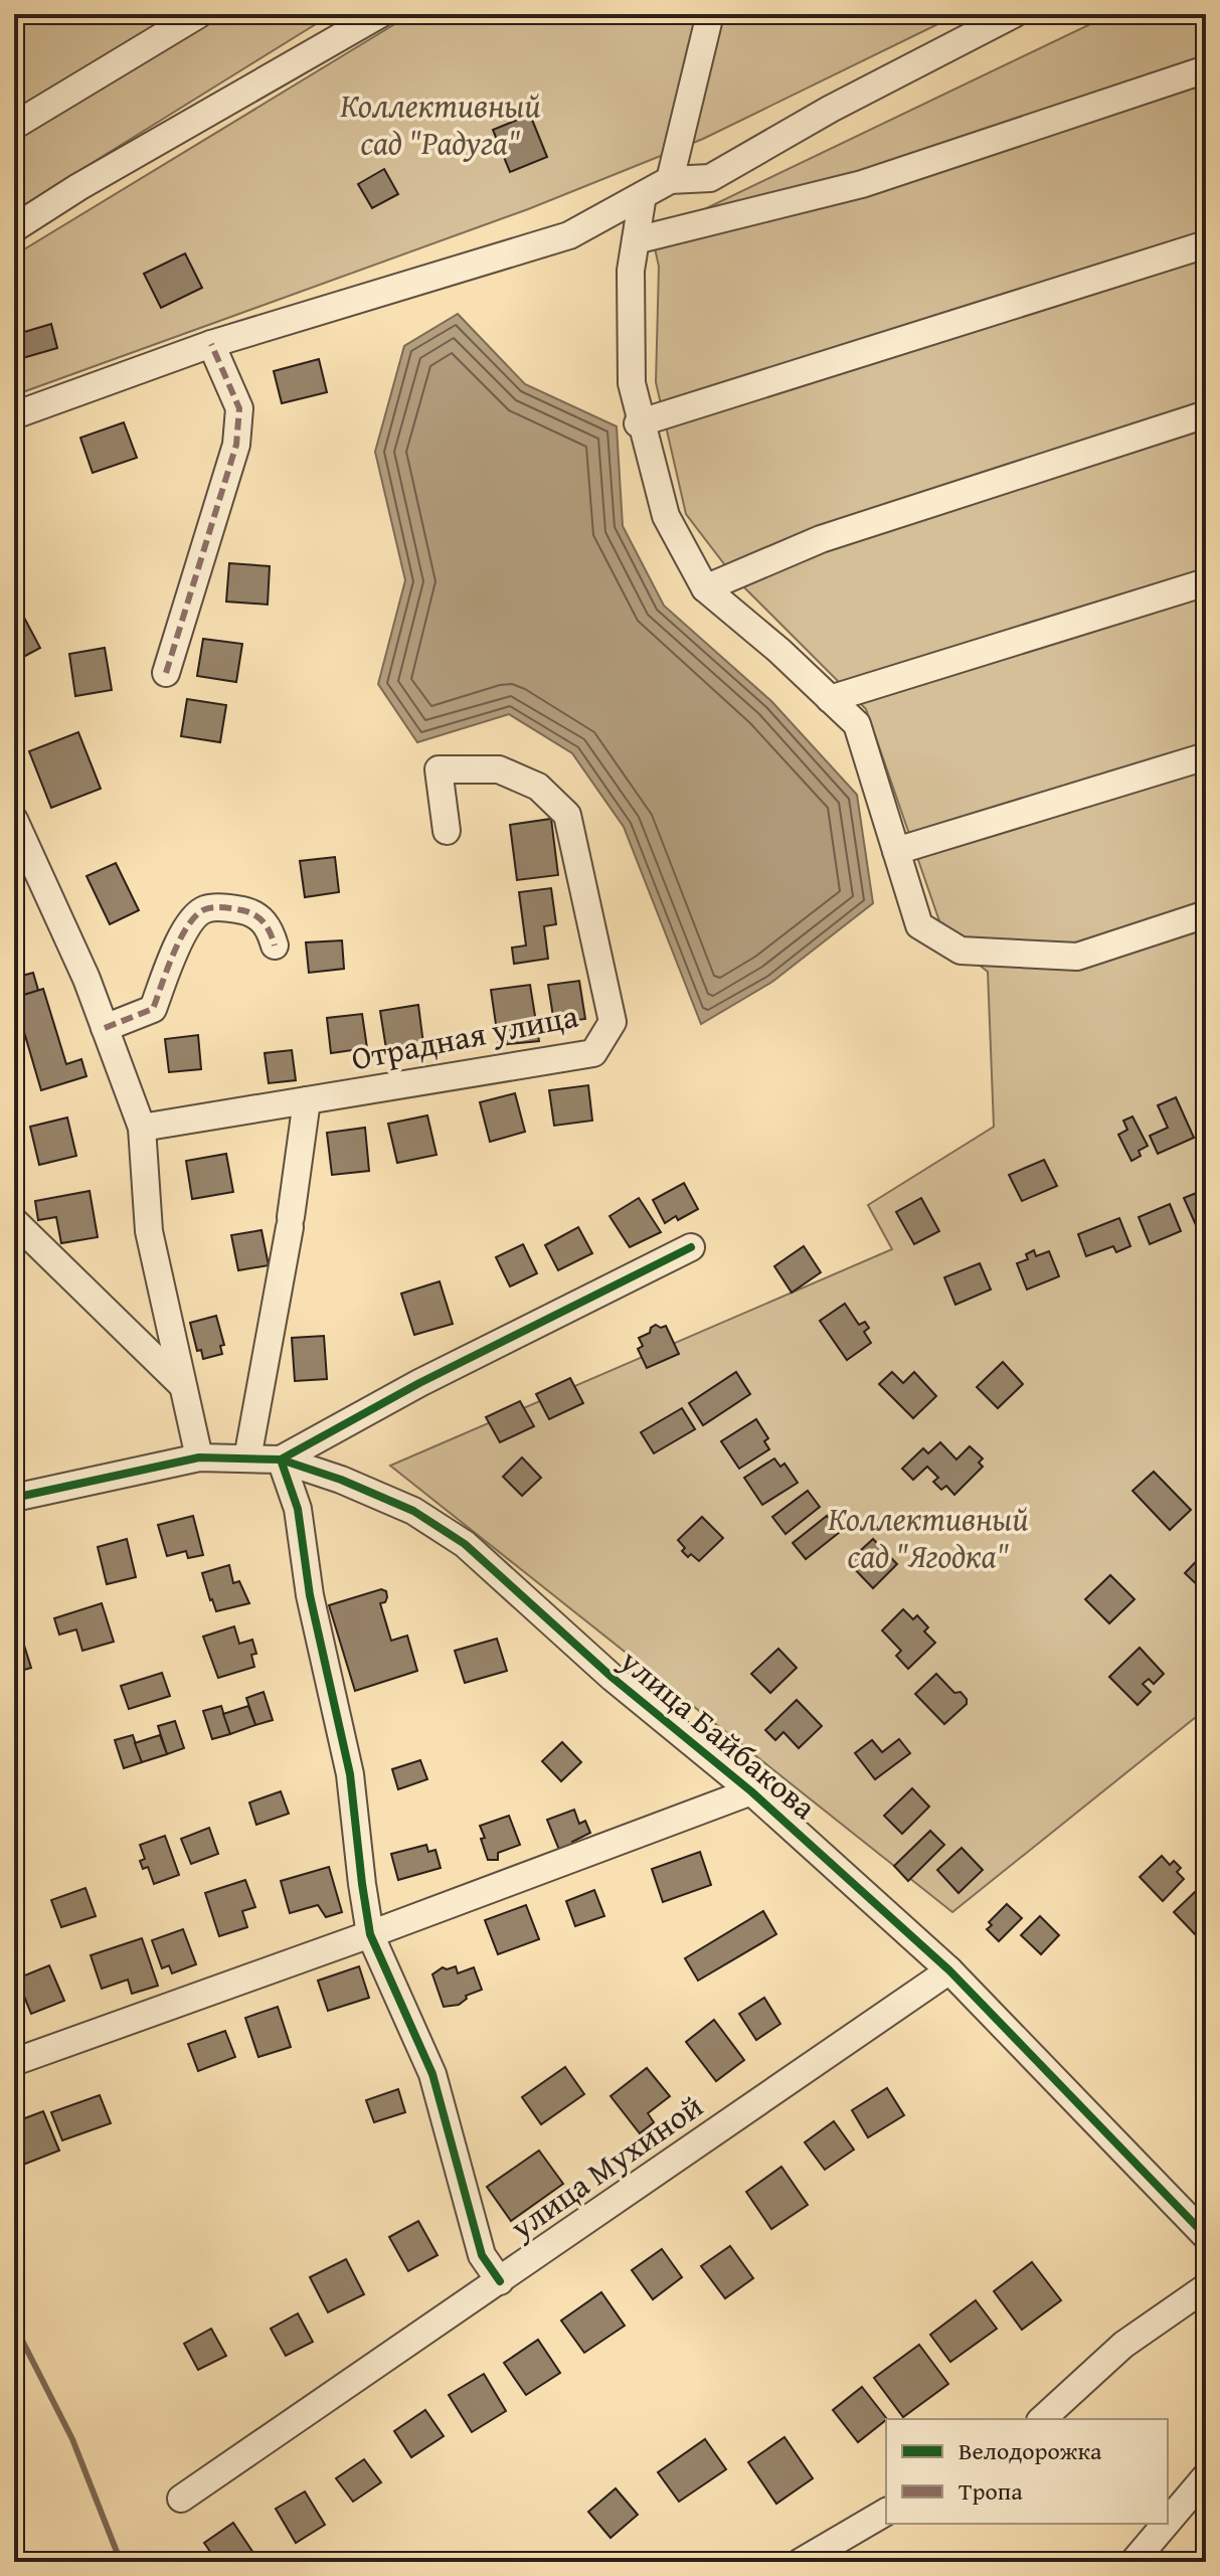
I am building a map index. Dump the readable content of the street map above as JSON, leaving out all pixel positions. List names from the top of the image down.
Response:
{
  "streets": {
    "street": ["Отрадная улица", "улица Байбакова", "улица Мухиной"]
  },
  "crossings": [
    ["улица Байбакова", "улица Мухиной"]
  ],
  "parks": ["Коллективный сад \"Радуга\"", "Коллективный сад \"Ягодка\""],
  "legend": ["Велодорожка", "Тропа"]
}
